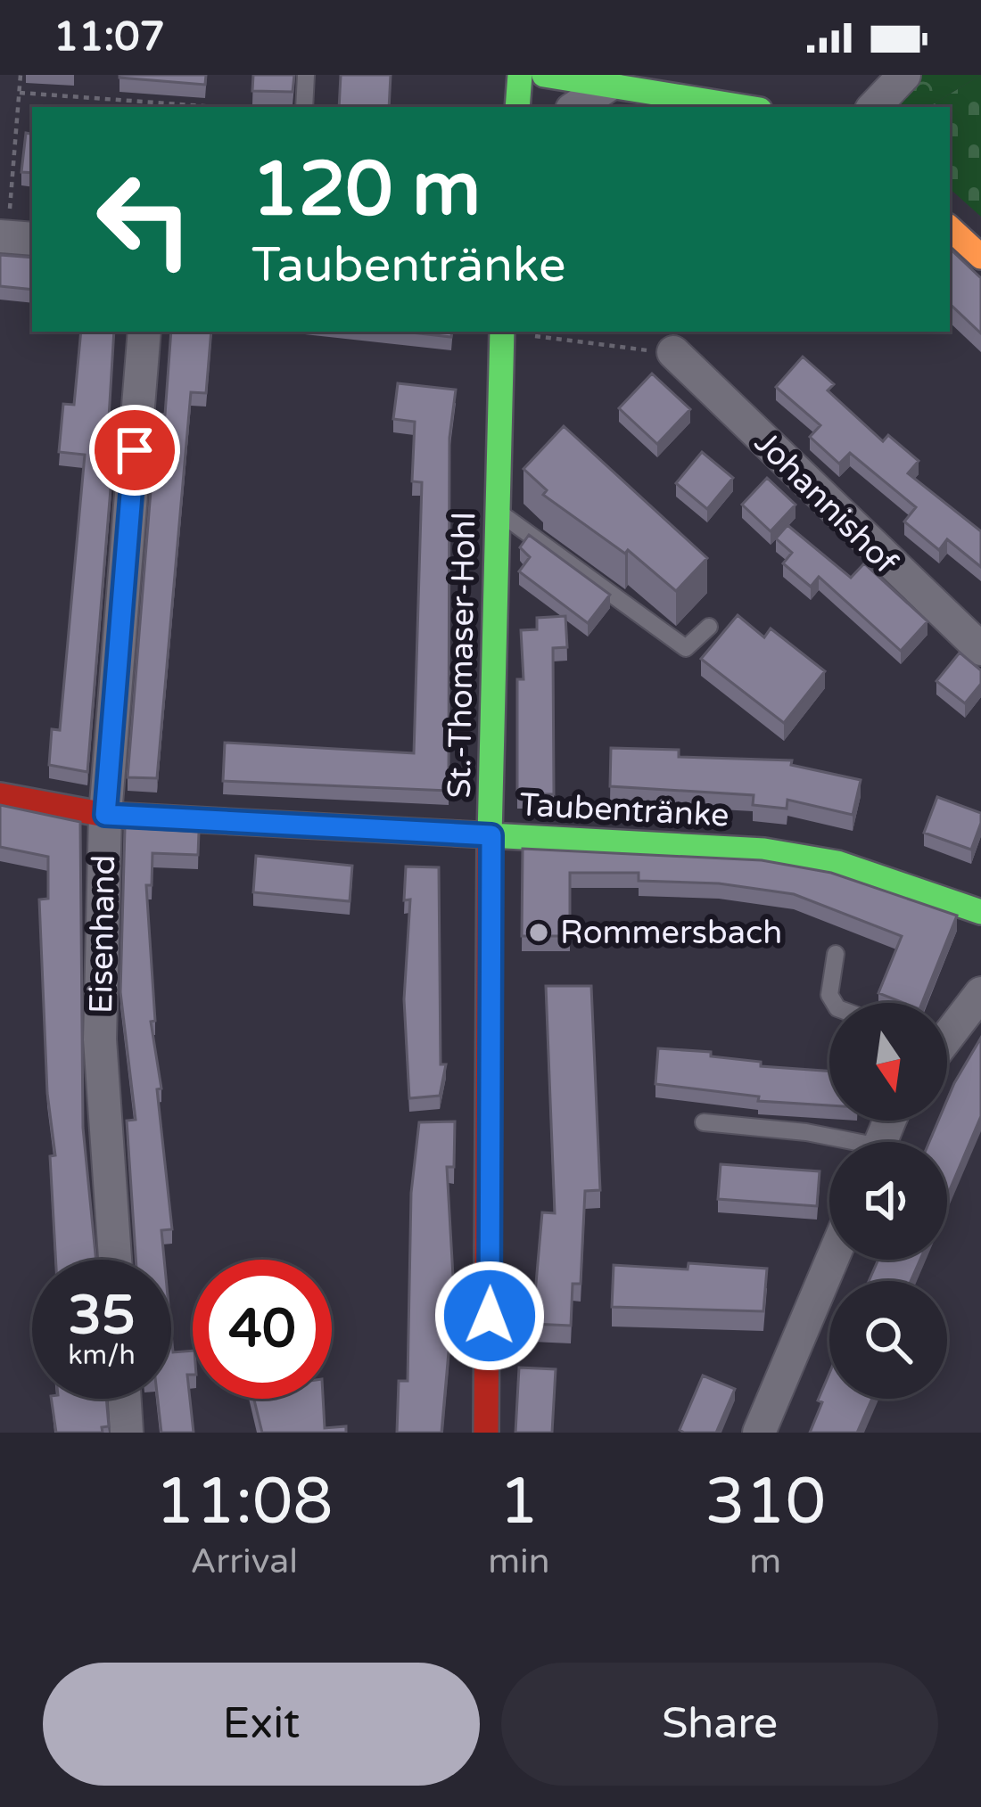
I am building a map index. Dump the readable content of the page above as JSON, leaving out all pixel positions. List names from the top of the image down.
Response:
{
  "streets": {
    "street": [
      "Johannishof",
      "St.-Thomaser-Hohl",
      "Taubentränke",
      "Eisenhand"
    ]
  },
  "crossings": [
    ["St.-Thomaser-Hohl", "Taubentränke"],
    ["Taubentränke", "Eisenhand"]
  ],
  "places": ["Rommersbach"],
  "north": "bottom",
  "page": {
    "status": "11:07",
    "turn": ["120 m", "Taubentränke"],
    "speed": "35 km/h",
    "limit": "40",
    "eta": [
      "11:08",
      "Arrival",
      "1",
      "min",
      "310",
      "m"
    ],
    "buttons": ["Exit", "Share"]
  }
}
